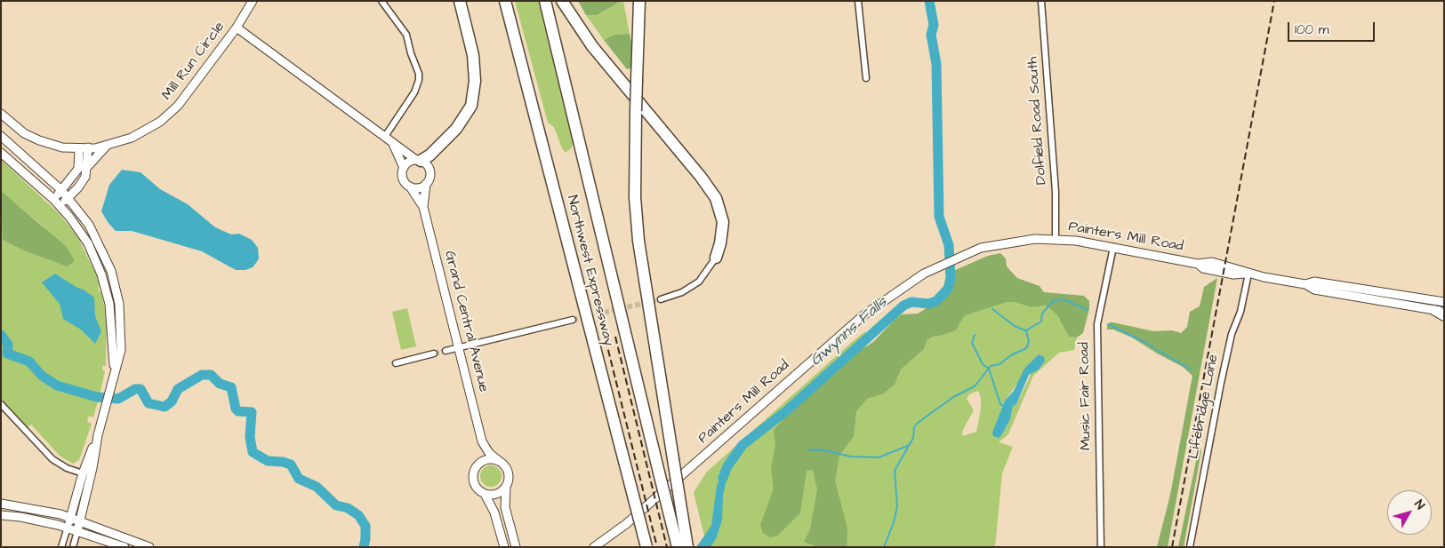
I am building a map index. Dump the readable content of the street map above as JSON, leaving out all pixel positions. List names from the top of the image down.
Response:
{
  "streets": {
    "highway": ["Northwest Expressway"],
    "main road": ["Mill Run Circle", "Painters Mill Road", "Grand Central Avenue"],
    "street": ["Dolfield Road South", "Music Fair Road", "Lifebridge Lane"]
  },
  "crossings": [
    ["Mill Run Circle", "Grand Central Avenue"],
    ["Dolfield Road South", "Painters Mill Road"],
    ["Painters Mill Road", "Music Fair Road"],
    ["Painters Mill Road", "Lifebridge Lane"]
  ],
  "water": ["Gwynns Falls"],
  "scale_bar": "100 m",
  "north": "top right"
}
